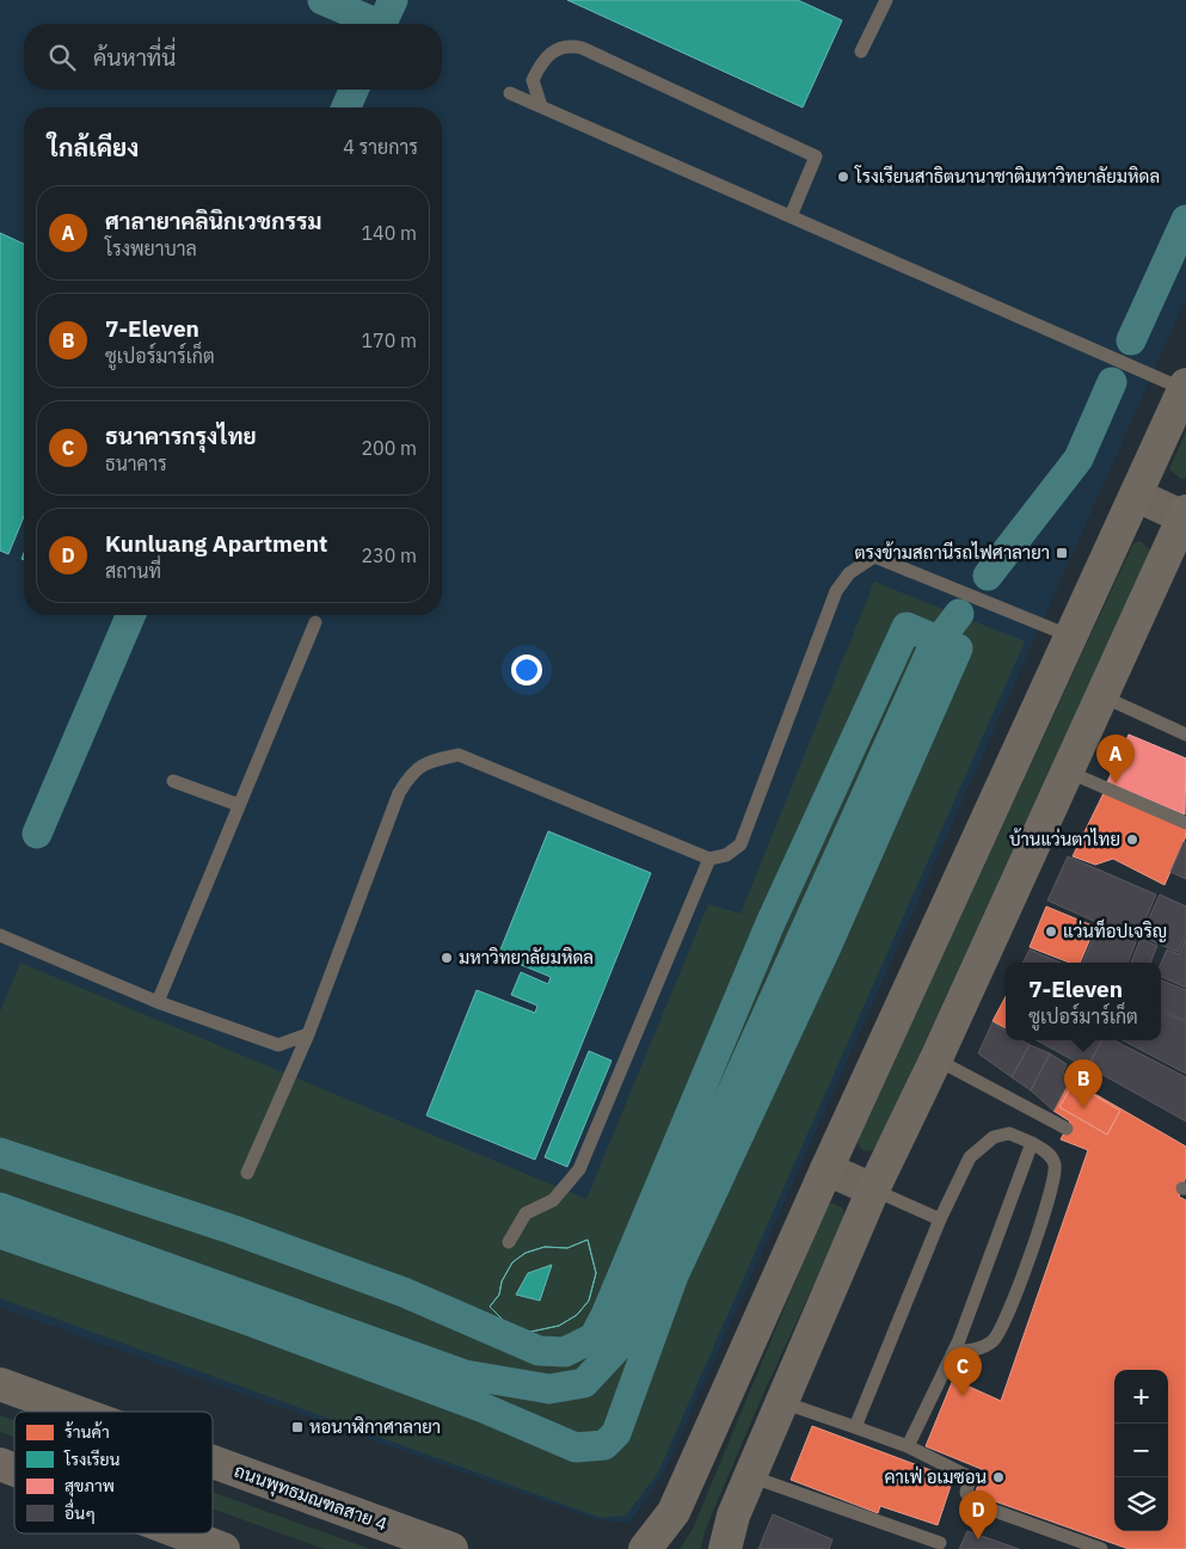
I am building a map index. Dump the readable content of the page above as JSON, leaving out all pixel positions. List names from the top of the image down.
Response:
{
  "streets": {
    "main road": ["ถนนพุทธมณฑลสาย 4"]
  },
  "places": {
    "other": [
      "โรงเรียนสาธิตนานาชาติมหาวิทยาลัยมหิดล",
      "บ้านแว่นตาไทย",
      "แว่นท็อปเจริญ",
      "มหาวิทยาลัยมหิดล",
      "คาเฟ่ อเมซอน"
    ],
    "transit": ["ตรงข้ามสถานีรถไฟศาลายา", "หอนาฬิกาศาลายา"]
  },
  "legend": [
    "ร้านค้า",
    "โรงเรียน",
    "สุขภาพ",
    "อื่นๆ"
  ],
  "page": {
    "search": "ค้นหาที่นี่",
    "heading": ["ใกล้เคียง", "4 รายการ"],
    "list": [
      {
        "mark": "A",
        "name": "ศาลายาคลินิกเวชกรรม",
        "note": "โรงพยาบาล",
        "value": "140 m"
      },
      {
        "mark": "B",
        "name": "7-Eleven",
        "note": "ซูเปอร์มาร์เก็ต",
        "value": "170 m"
      },
      {
        "mark": "C",
        "name": "ธนาคารกรุงไทย",
        "note": "ธนาคาร",
        "value": "200 m"
      },
      {
        "mark": "D",
        "name": "Kunluang Apartment",
        "note": "สถานที่",
        "value": "230 m"
      }
    ],
    "pins": [
      "A",
      "B",
      "C",
      "D"
    ],
    "popup": ["7-Eleven", "ซูเปอร์มาร์เก็ต"],
    "map_buttons": ["+", "−"]
  }
}
